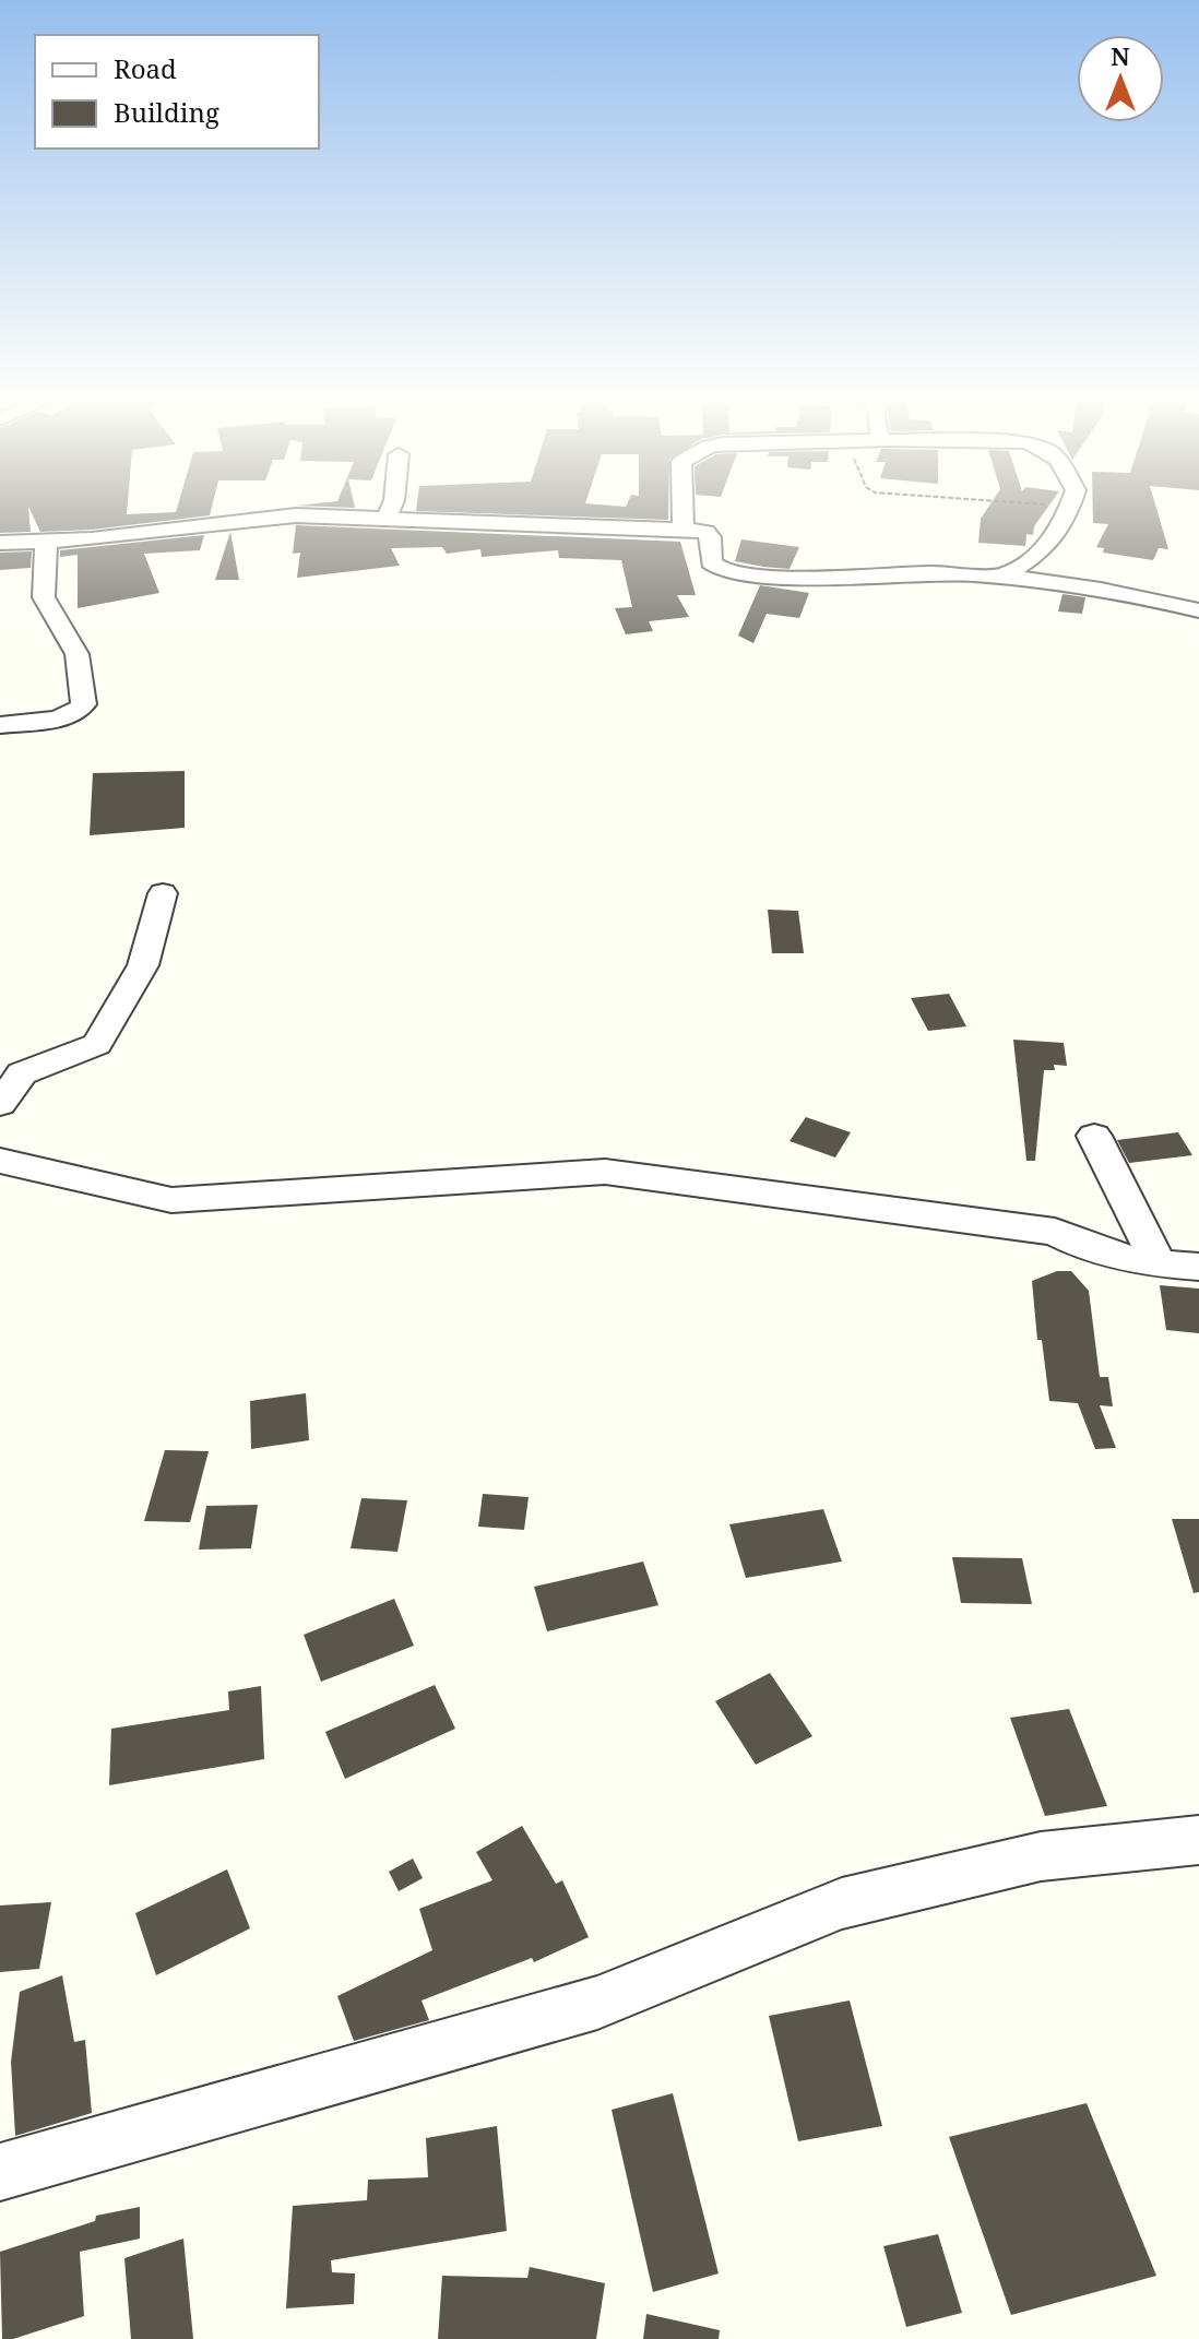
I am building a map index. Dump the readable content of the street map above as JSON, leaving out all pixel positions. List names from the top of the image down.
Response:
{
  "legend": ["Road", "Building"],
  "north": "top"
}
